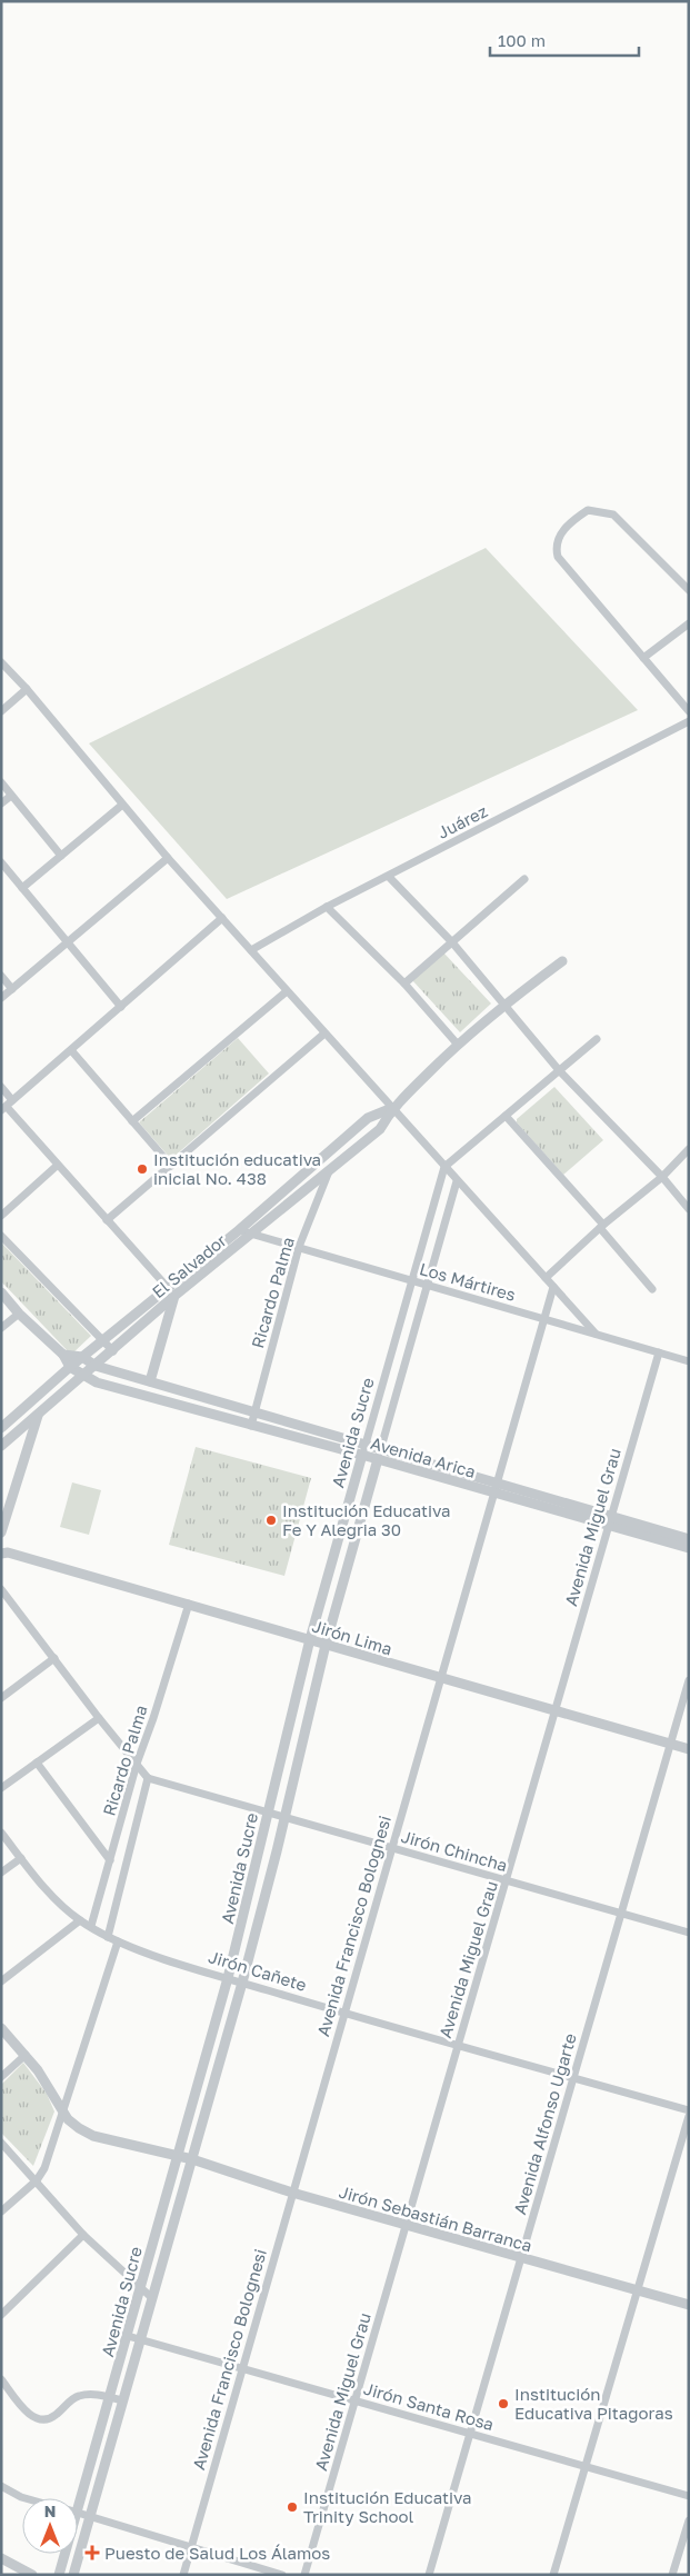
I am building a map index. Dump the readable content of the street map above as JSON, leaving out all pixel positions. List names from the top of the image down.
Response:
{
  "streets": {
    "street": [
      "Juárez",
      "El Salvador",
      "Los Mártires",
      "Ricardo Palma",
      "Avenida Sucre",
      "Avenida Arica",
      "Avenida Miguel Grau",
      "Jirón Lima",
      "Jirón Chincha",
      "Avenida Francisco Bolognesi",
      "Jirón Cañete",
      "Avenida Alfonso Ugarte",
      "Jirón Sebastián Barranca",
      "Jirón Santa Rosa"
    ]
  },
  "crossings": [
    ["El Salvador", "Los Mártires"],
    ["El Salvador", "Ricardo Palma"],
    ["El Salvador", "Avenida Arica"],
    ["Los Mártires", "Ricardo Palma"],
    ["Los Mártires", "Avenida Sucre"],
    ["Los Mártires", "Avenida Miguel Grau"],
    ["Los Mártires", "Avenida Francisco Bolognesi"],
    ["Ricardo Palma", "Avenida Arica"],
    ["Ricardo Palma", "Jirón Lima"],
    ["Ricardo Palma", "Jirón Chincha"],
    ["Ricardo Palma", "Jirón Cañete"],
    ["Avenida Sucre", "Avenida Arica"],
    ["Avenida Sucre", "Jirón Lima"],
    ["Avenida Sucre", "Jirón Chincha"],
    ["Avenida Sucre", "Jirón Cañete"],
    ["Avenida Sucre", "Jirón Sebastián Barranca"],
    ["Avenida Sucre", "Jirón Santa Rosa"],
    ["Avenida Arica", "Avenida Miguel Grau"],
    ["Avenida Arica", "Avenida Francisco Bolognesi"],
    ["Avenida Miguel Grau", "Jirón Lima"],
    ["Avenida Miguel Grau", "Jirón Chincha"],
    ["Avenida Miguel Grau", "Jirón Cañete"],
    ["Avenida Miguel Grau", "Jirón Sebastián Barranca"],
    ["Avenida Miguel Grau", "Jirón Santa Rosa"],
    ["Jirón Lima", "Avenida Francisco Bolognesi"],
    ["Jirón Lima", "Avenida Alfonso Ugarte"],
    ["Jirón Chincha", "Avenida Francisco Bolognesi"],
    ["Jirón Chincha", "Avenida Alfonso Ugarte"],
    ["Avenida Francisco Bolognesi", "Jirón Cañete"],
    ["Avenida Francisco Bolognesi", "Jirón Sebastián Barranca"],
    ["Avenida Francisco Bolognesi", "Jirón Santa Rosa"],
    ["Jirón Cañete", "Avenida Alfonso Ugarte"],
    ["Avenida Alfonso Ugarte", "Jirón Sebastián Barranca"],
    ["Avenida Alfonso Ugarte", "Jirón Santa Rosa"]
  ],
  "places": {
    "other": [
      "Institución educativa inicial No. 438",
      "Institución Educativa Fe Y Alegria 30",
      "Institución Educativa Pitagoras",
      "Institución Educativa Trinity School"
    ],
    "health": ["Puesto de Salud Los Álamos"]
  },
  "scale_bar": "100 m",
  "north": "top"
}
